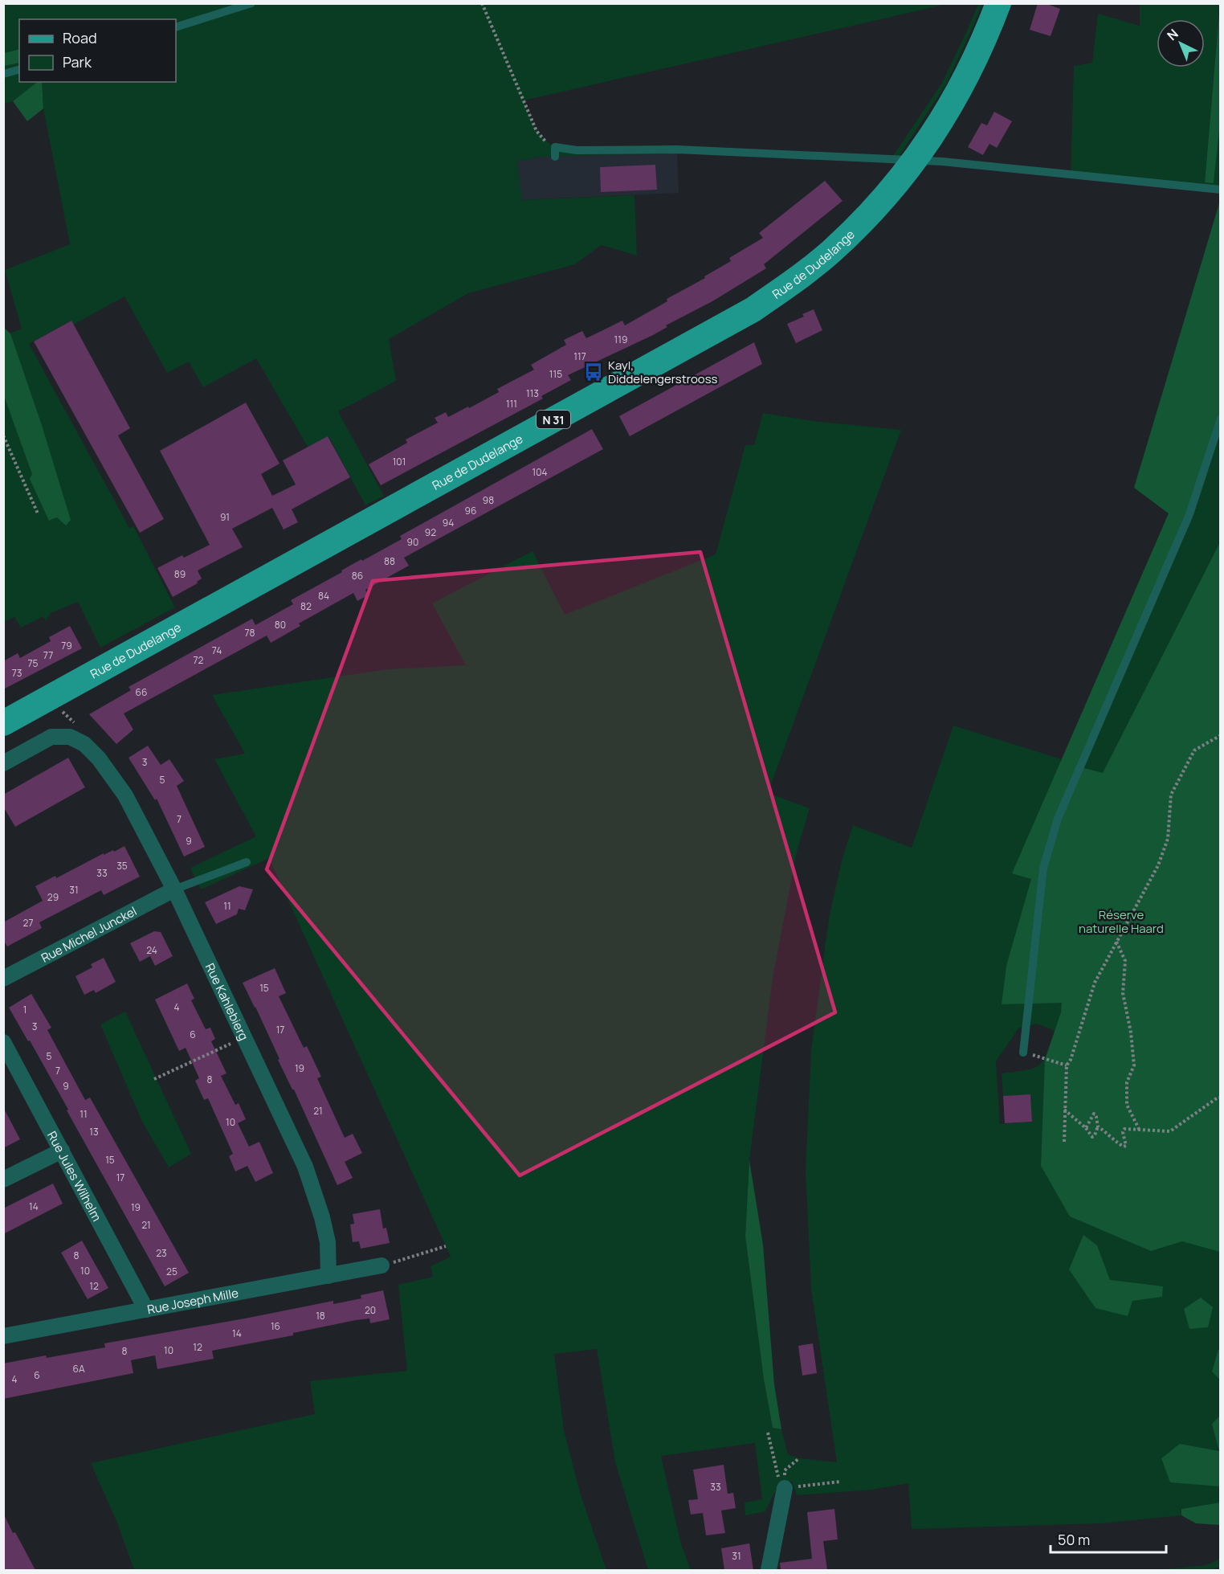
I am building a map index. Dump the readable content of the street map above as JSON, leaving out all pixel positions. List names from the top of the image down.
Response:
{
  "streets": {
    "main road": ["Rue de Dudelange", "N 31"],
    "street": [
      "Rue Michel Junckel",
      "Rue Kahlebierg",
      "Rue Jules Wilhelm",
      "Rue Joseph Mille"
    ]
  },
  "crossings": [
    ["Rue Michel Junckel", "Rue Kahlebierg"],
    ["Rue Kahlebierg", "Rue Joseph Mille"],
    ["Rue Jules Wilhelm", "Rue Joseph Mille"]
  ],
  "parks": ["Réserve naturelle Haard"],
  "places": {
    "bus stop": ["Kayl, Diddelengerstrooss"]
  },
  "house_numbers": [
    "119",
    "117",
    "115",
    "113",
    "111",
    "101",
    "104",
    "98",
    "96",
    "91",
    "94",
    "92",
    "90",
    "88",
    "89",
    "86",
    "84",
    "82",
    "80",
    "78",
    "79",
    "74",
    "77",
    "72",
    "75",
    "73",
    "66",
    "3",
    "5",
    "7",
    "9",
    "35",
    "33",
    "31",
    "29",
    "11",
    "27",
    "24",
    "15",
    "4",
    "1",
    "3",
    "17",
    "6",
    "5",
    "19",
    "7",
    "8",
    "9",
    "21",
    "11",
    "10",
    "13",
    "15",
    "17",
    "14",
    "19",
    "21",
    "23",
    "8",
    "10",
    "25",
    "12",
    "20",
    "18",
    "16",
    "14",
    "12",
    "10",
    "8",
    "6A",
    "6",
    "4",
    "33",
    "31"
  ],
  "legend": ["Road", "Park"],
  "scale_bar": "50 m",
  "north": "top left"
}
